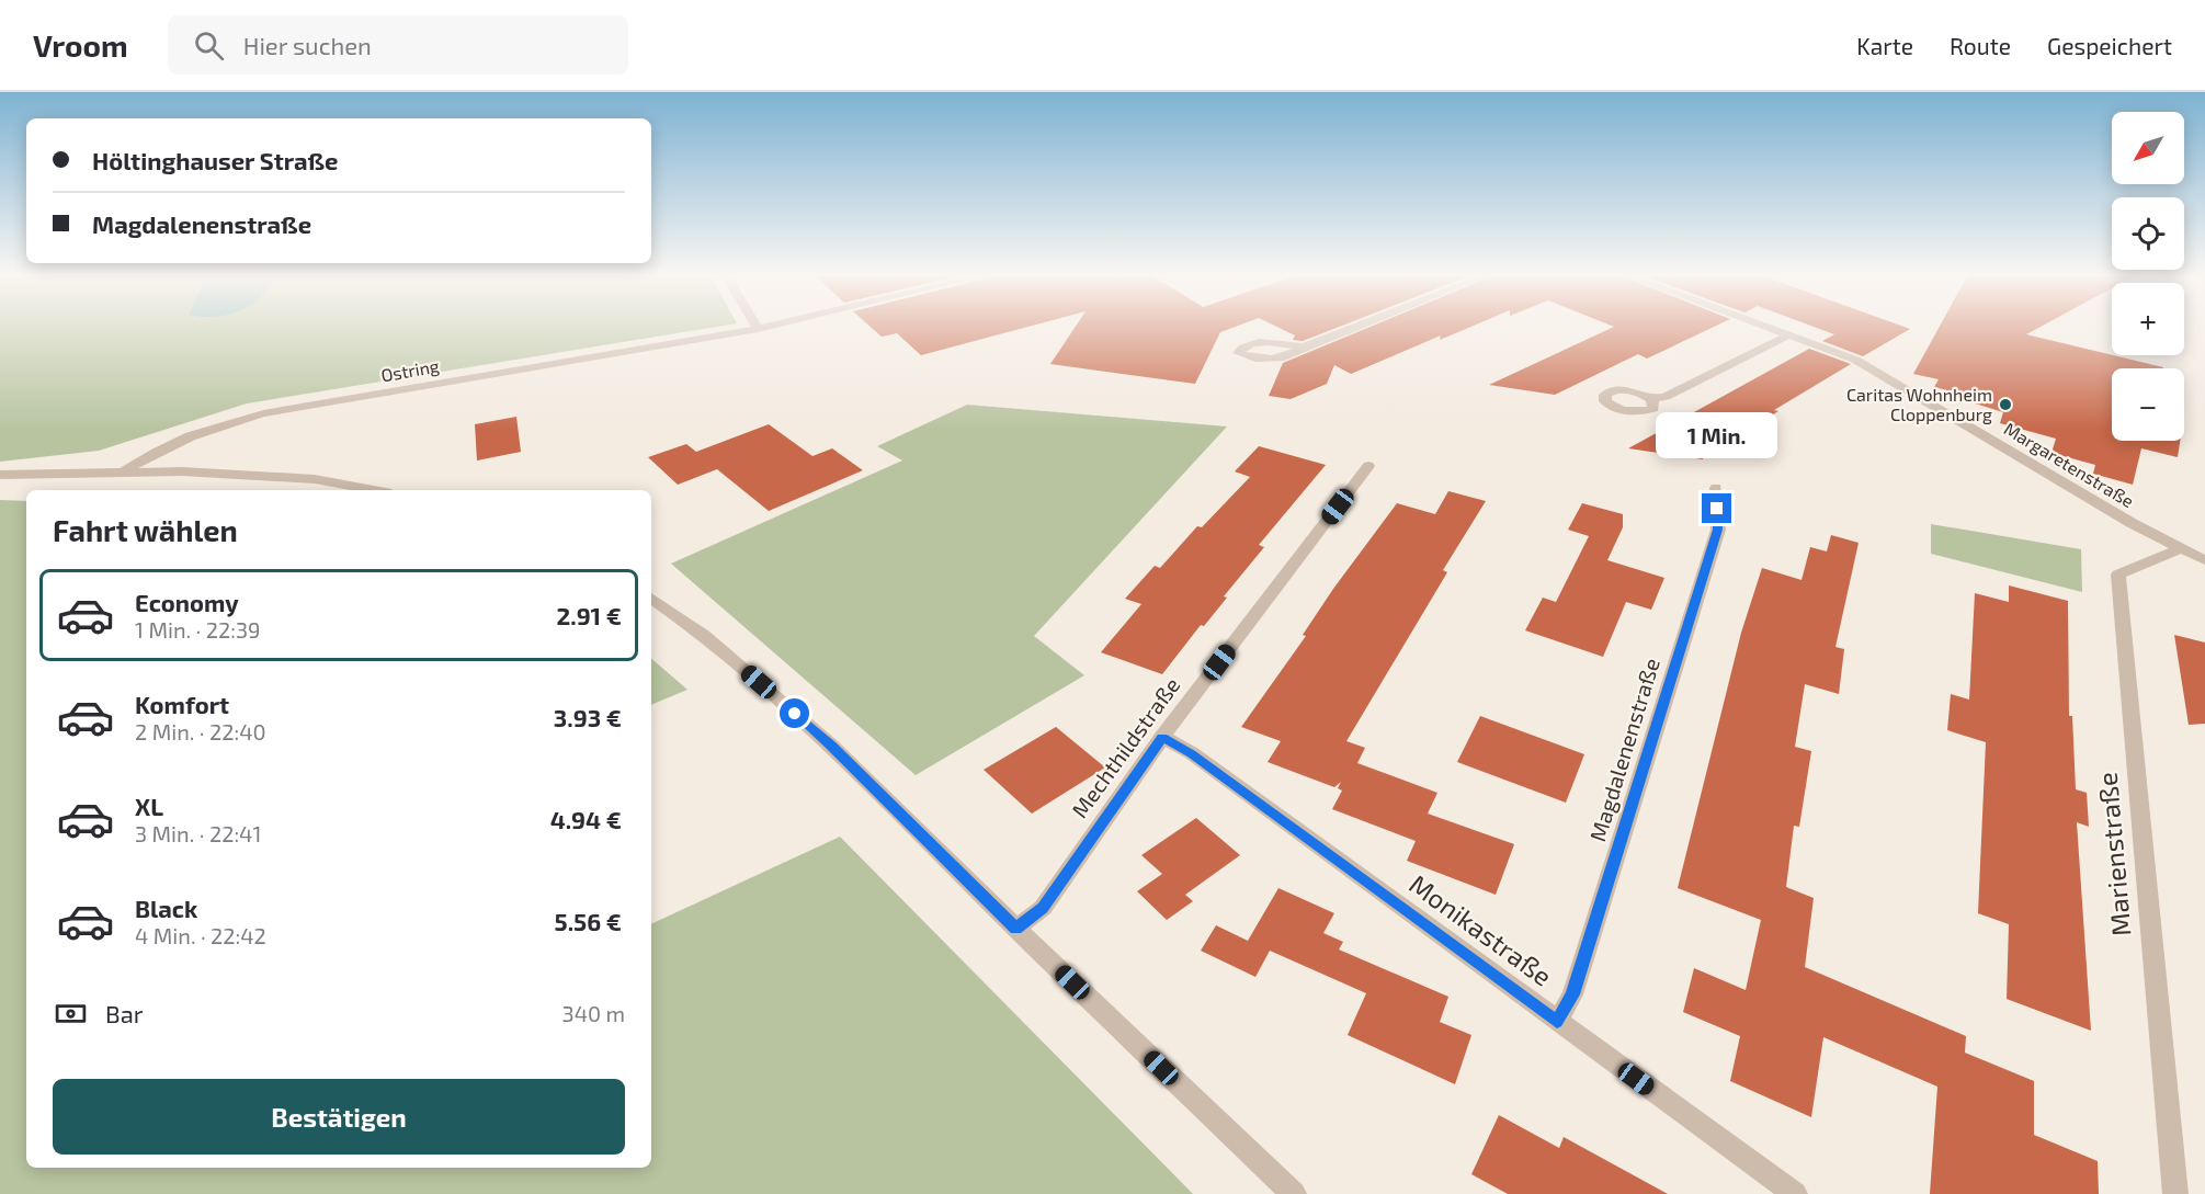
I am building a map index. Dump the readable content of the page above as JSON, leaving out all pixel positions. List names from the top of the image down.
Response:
{
  "streets": {
    "street": [
      "Ostring",
      "Margaretenstraße",
      "Mechthildstraße",
      "Magdalenenstraße",
      "Marienstraße",
      "Monikastraße"
    ]
  },
  "crossings": [
    ["Margaretenstraße", "Marienstraße"],
    ["Mechthildstraße", "Monikastraße"],
    ["Magdalenenstraße", "Monikastraße"]
  ],
  "places": ["Caritas Wohnheim Cloppenburg"],
  "north": "bottom left",
  "page": {
    "header": "Vroom",
    "search": "Hier suchen",
    "nav": ["Karte", "Route", "Gespeichert"],
    "map_buttons": ["+", "−"],
    "banner": ["Höltinghauser Straße", "Magdalenenstraße"],
    "bubble": "1 Min.",
    "heading": "Fahrt wählen",
    "list": [
      {
        "name": "Economy",
        "note": "1 Min. · 22:39",
        "value": "2.91 €"
      },
      {
        "name": "Komfort",
        "note": "2 Min. · 22:40",
        "value": "3.93 €"
      },
      {
        "name": "XL",
        "note": "3 Min. · 22:41",
        "value": "4.94 €"
      },
      {
        "name": "Black",
        "note": "4 Min. · 22:42",
        "value": "5.56 €"
      }
    ],
    "pay": ["Bar", "340 m"],
    "buttons": "Bestätigen"
  }
}
